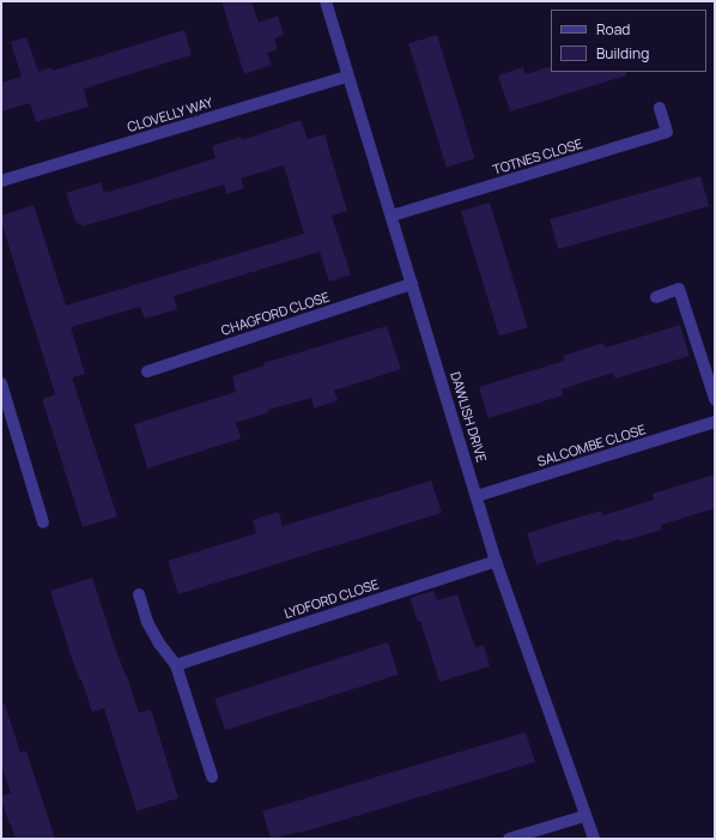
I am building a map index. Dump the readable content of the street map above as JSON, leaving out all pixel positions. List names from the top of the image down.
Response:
{
  "streets": {
    "street": [
      "CLOVELLY WAY",
      "TOTNES CLOSE",
      "CHAGFORD CLOSE",
      "DAWLISH DRIVE",
      "SALCOMBE CLOSE",
      "LYDFORD CLOSE"
    ]
  },
  "crossings": [
    ["CLOVELLY WAY", "DAWLISH DRIVE"],
    ["TOTNES CLOSE", "DAWLISH DRIVE"],
    ["CHAGFORD CLOSE", "DAWLISH DRIVE"],
    ["DAWLISH DRIVE", "SALCOMBE CLOSE"],
    ["DAWLISH DRIVE", "LYDFORD CLOSE"]
  ],
  "legend": ["Road", "Building"]
}
